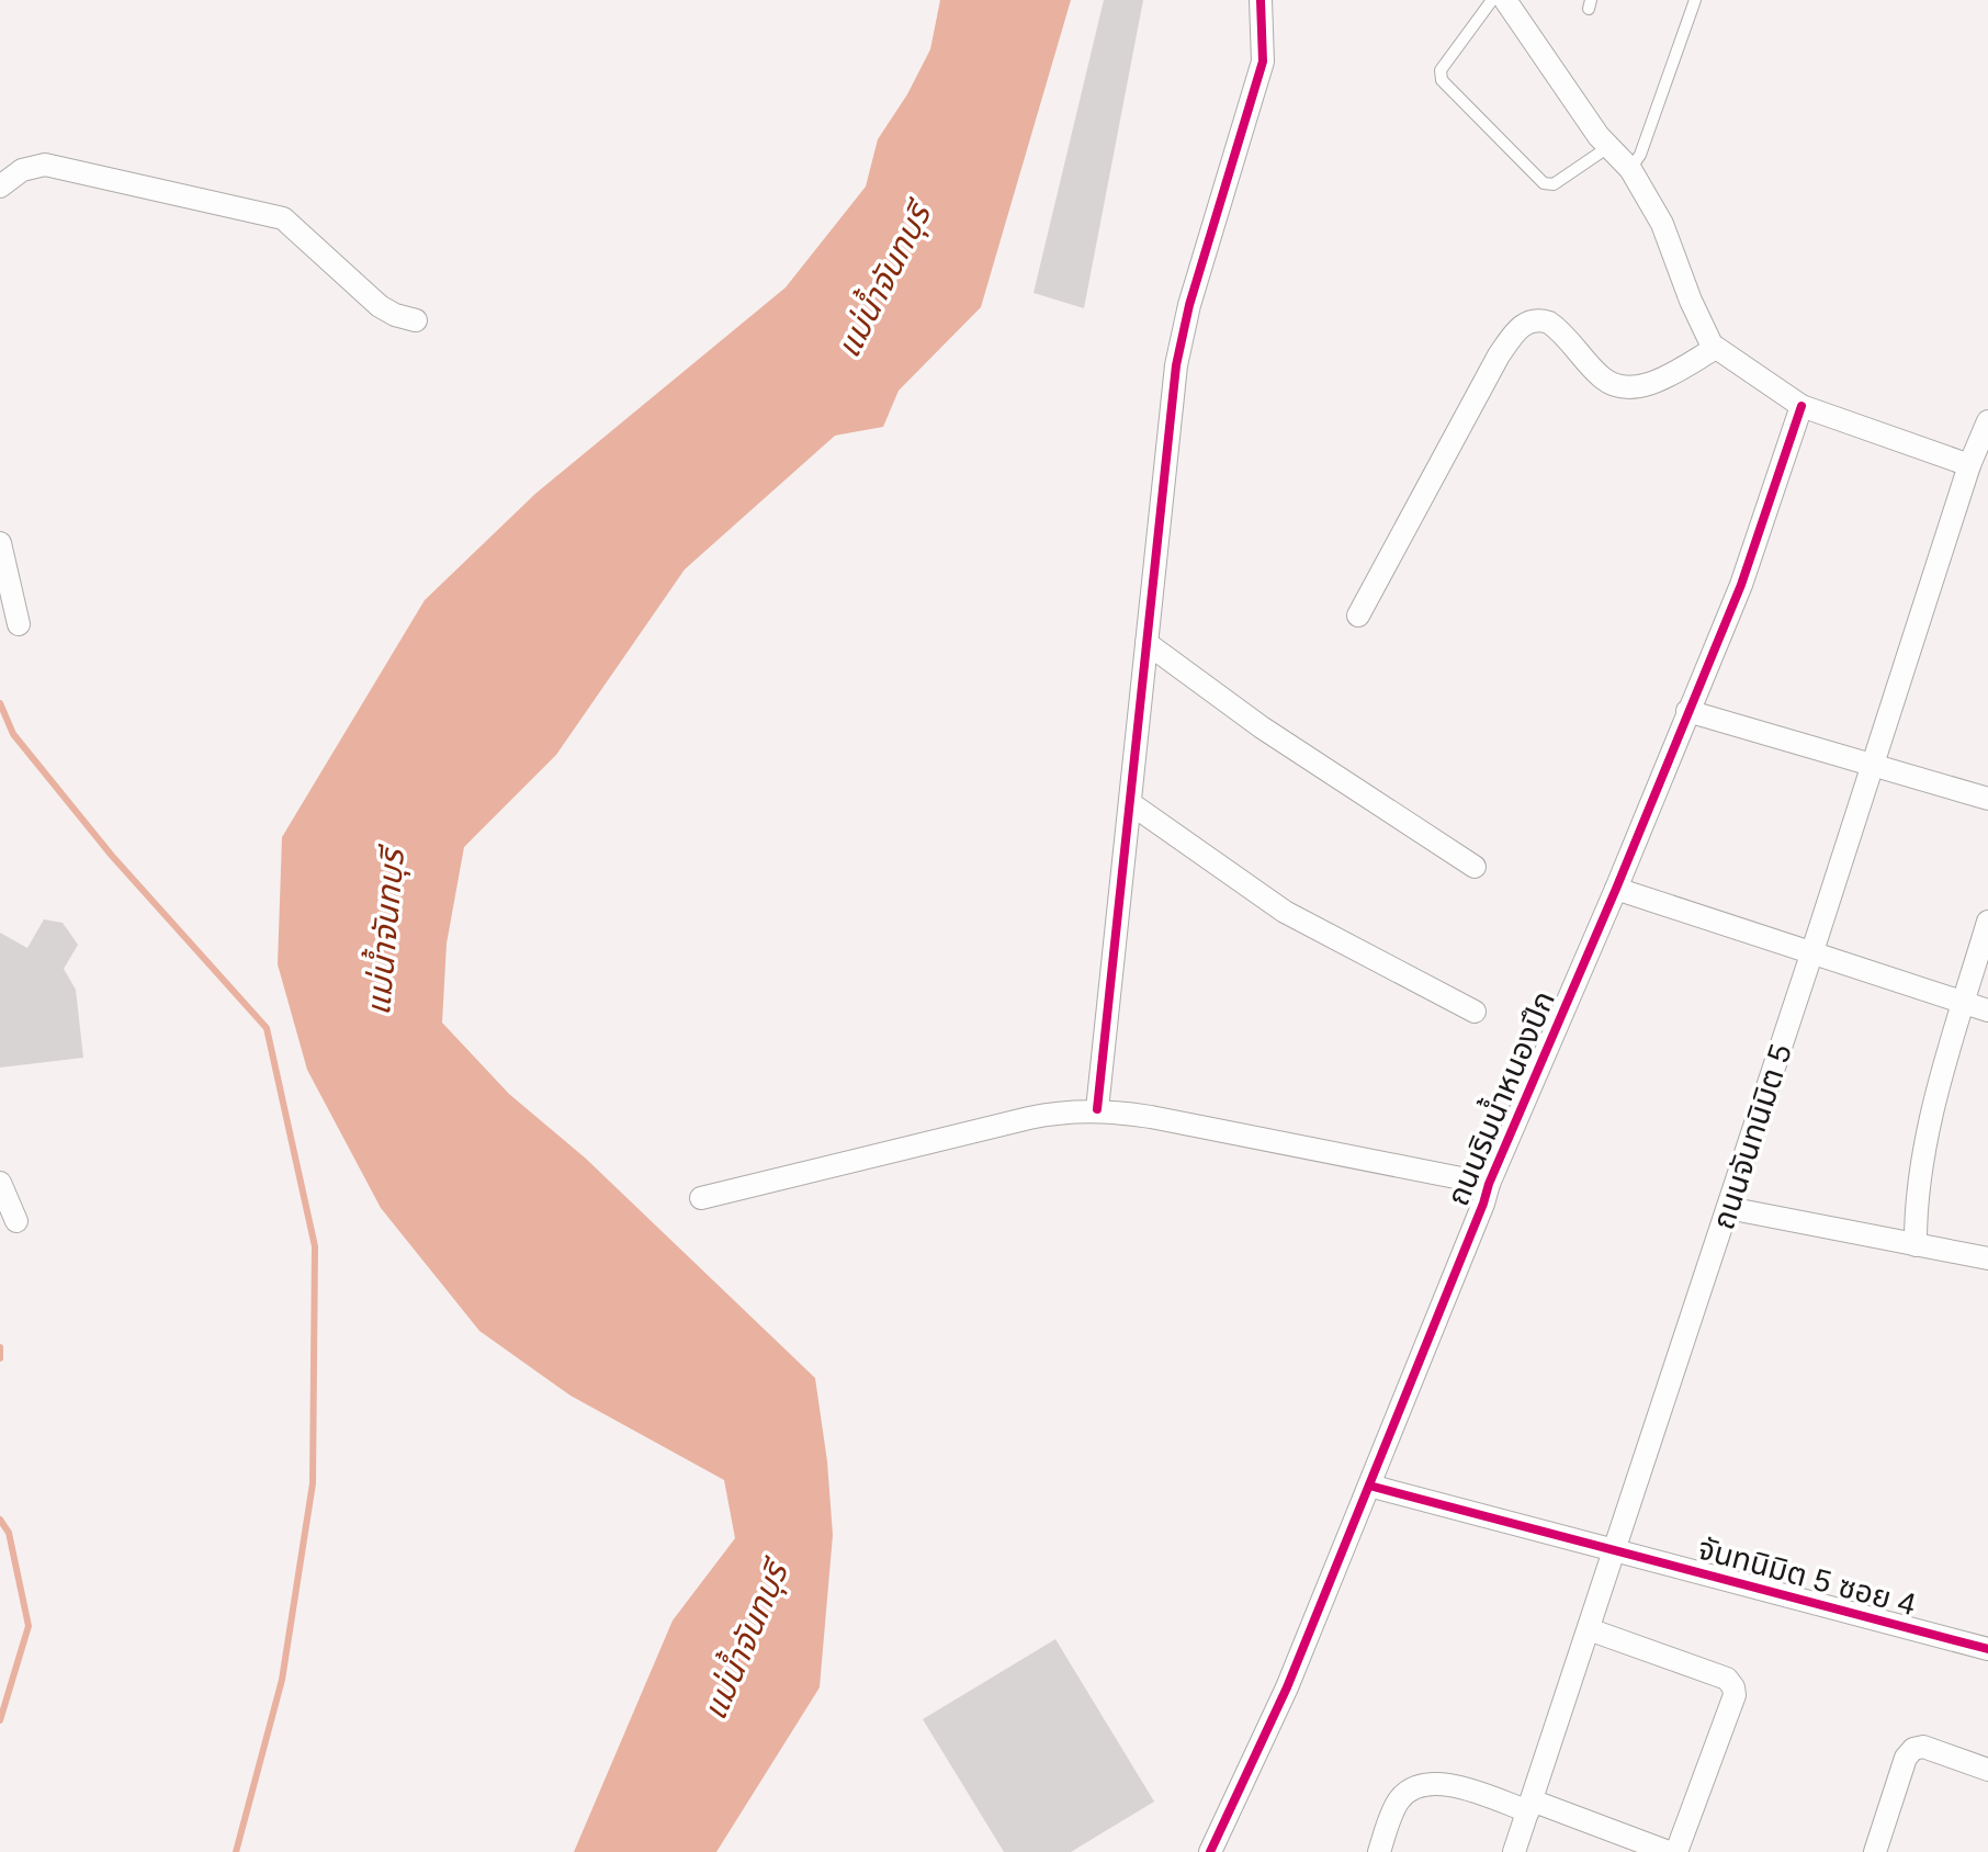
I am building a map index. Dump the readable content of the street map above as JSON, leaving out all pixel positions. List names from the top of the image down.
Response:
{
  "streets": {
    "street": ["ถนนริมน้ำหนองปึก", "ถนนจันทนิมิต 5", "จันทนิมิต 5 ซอย 4"]
  },
  "crossings": [
    ["ถนนริมน้ำหนองปึก", "จันทนิมิต 5 ซอย 4"],
    ["ถนนจันทนิมิต 5", "จันทนิมิต 5 ซอย 4"]
  ],
  "water": ["แม่น้ำจันทบุรี"]
}
